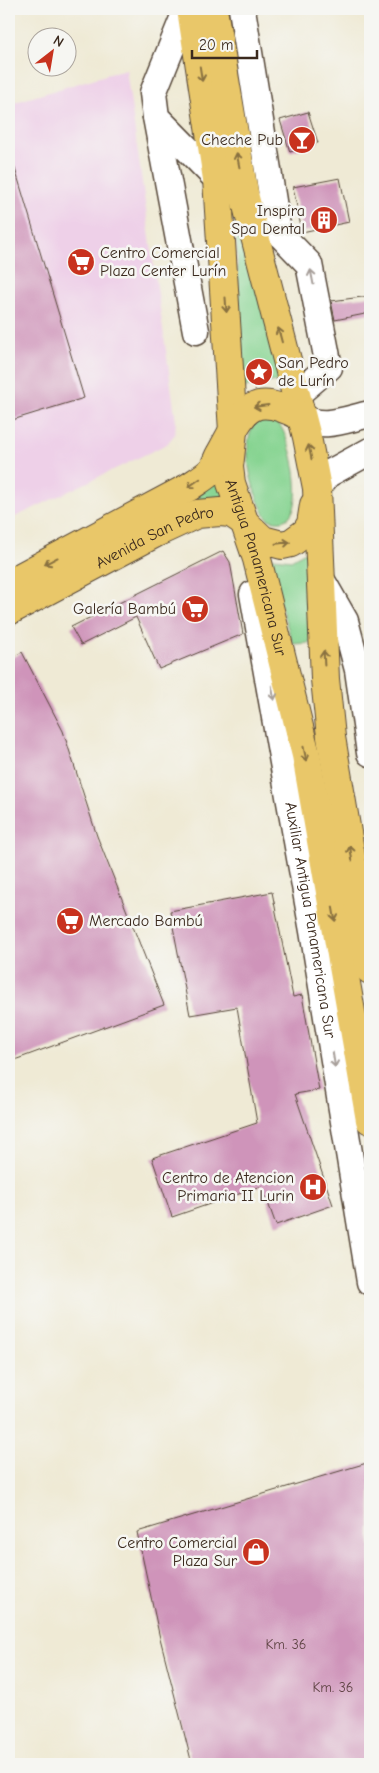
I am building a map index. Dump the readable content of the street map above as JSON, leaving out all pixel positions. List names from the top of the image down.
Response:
{
  "streets": {
    "main road": ["Avenida San Pedro", "Antigua Panamericana Sur"],
    "street": ["Auxiliar Antigua Panamericana Sur"]
  },
  "crossings": [
    ["Avenida San Pedro", "Antigua Panamericana Sur"],
    ["Antigua Panamericana Sur", "Auxiliar Antigua Panamericana Sur"]
  ],
  "one_way": ["Auxiliar Antigua Panamericana Sur"],
  "places": {
    "bar": ["Cheche Pub"],
    "building": ["Inspira Spa Dental"],
    "supermarket": ["Centro Comercial Plaza Center Lurín", "Galería Bambú", "Mercado Bambú"],
    "place": ["San Pedro de Lurín"],
    "hospital": ["Centro de Atencion Primaria II Lurin"],
    "shop": ["Centro Comercial Plaza Sur"]
  },
  "house_numbers": ["Km. 36", "Km. 36"],
  "scale_bar": "20 m",
  "north": "top right"
}
